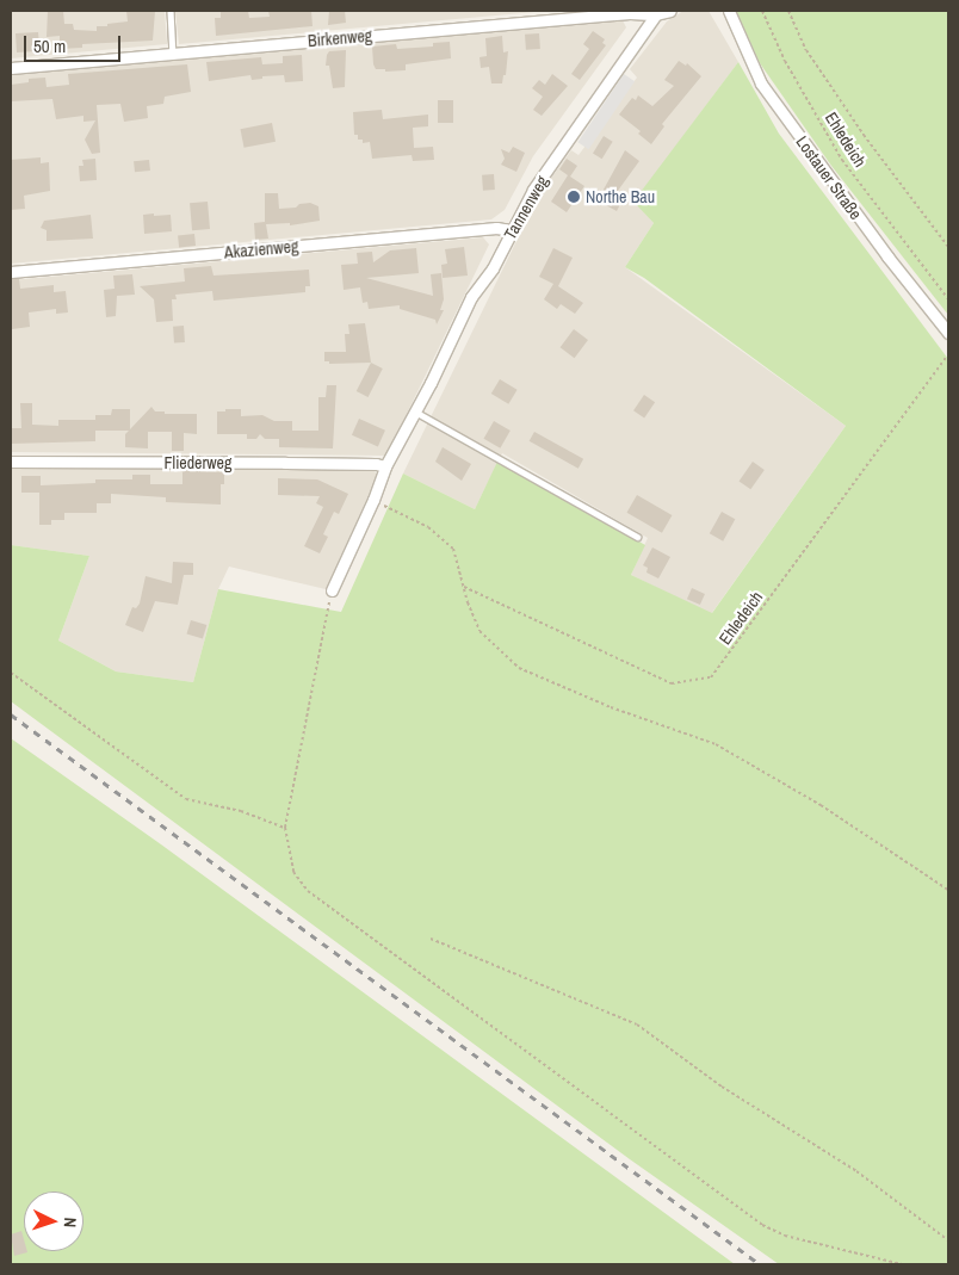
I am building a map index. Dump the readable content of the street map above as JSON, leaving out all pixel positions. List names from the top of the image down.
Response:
{
  "streets": {
    "street": [
      "Birkenweg",
      "Lostauer Straße",
      "Tannenweg",
      "Akazienweg",
      "Fliederweg"
    ],
    "path": ["Ehledeich"]
  },
  "crossings": [
    ["Birkenweg", "Tannenweg"],
    ["Tannenweg", "Akazienweg"],
    ["Tannenweg", "Fliederweg"]
  ],
  "places": ["Northe Bau"],
  "scale_bar": "50 m",
  "north": "right"
}
